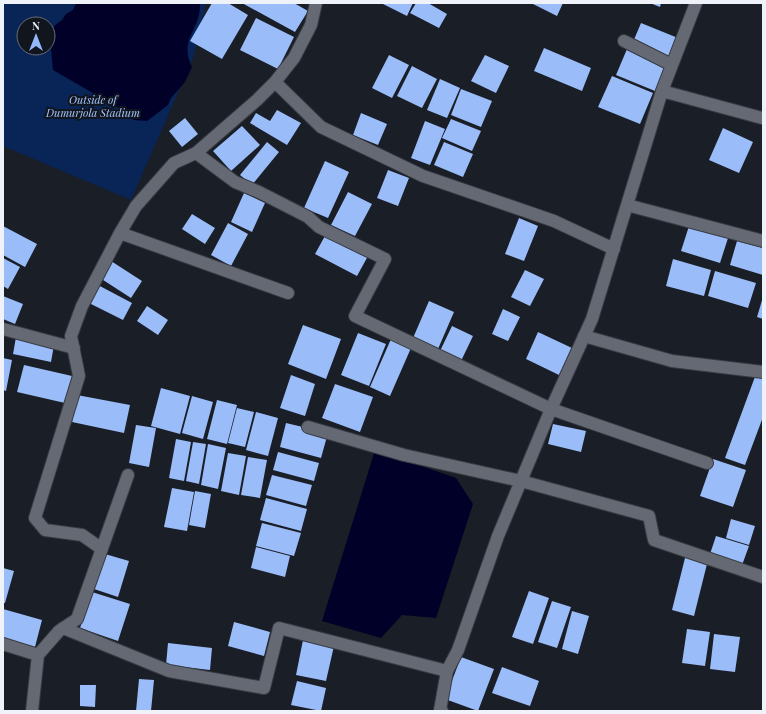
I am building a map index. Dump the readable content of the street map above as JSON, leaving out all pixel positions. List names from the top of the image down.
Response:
{
  "parks": ["Outside of Dumurjola Stadium"],
  "north": "top"
}
